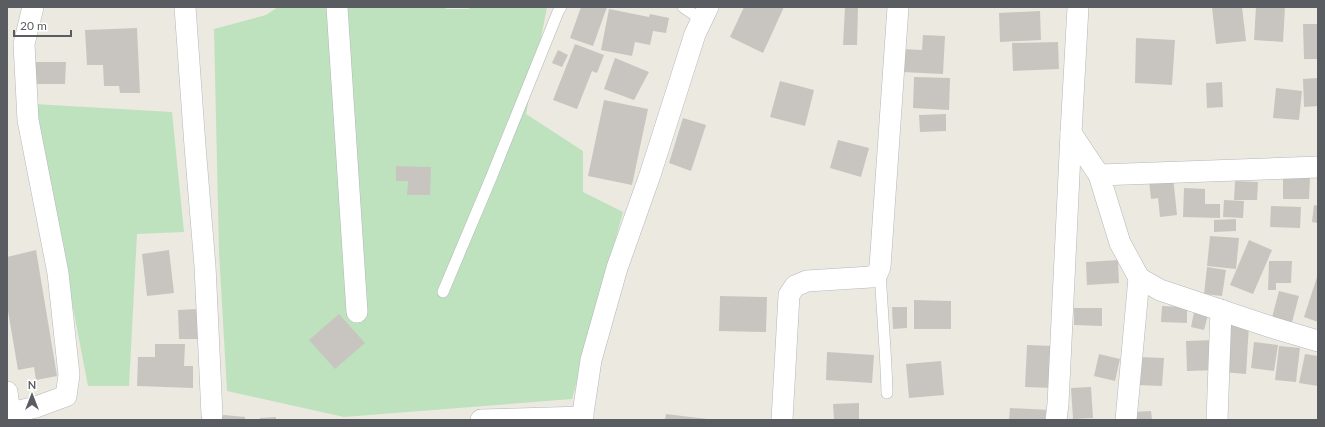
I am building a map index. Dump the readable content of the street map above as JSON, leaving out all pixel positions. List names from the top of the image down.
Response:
{
  "scale_bar": "20 m",
  "north": "top"
}
